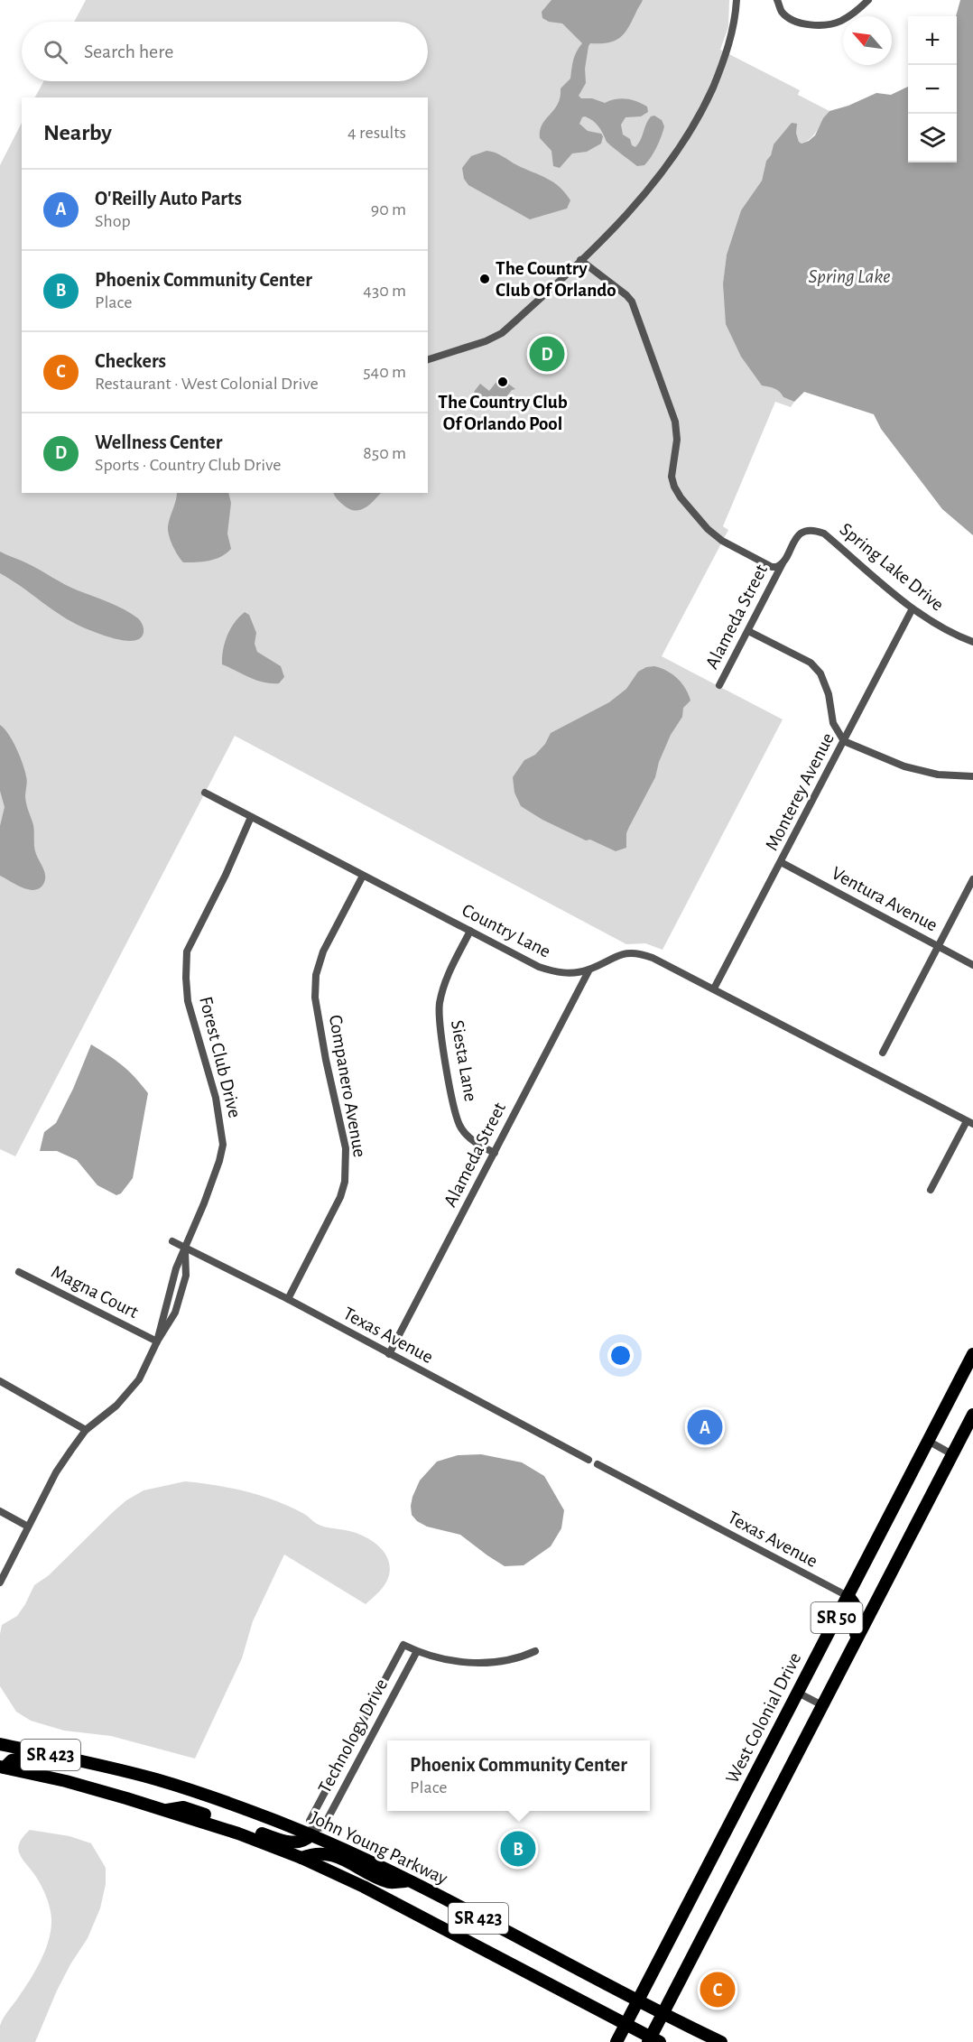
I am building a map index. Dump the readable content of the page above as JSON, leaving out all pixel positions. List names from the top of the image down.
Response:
{
  "streets": {
    "main road": [
      "SR 50",
      "West Colonial Drive",
      "SR 423",
      "John Young Parkway"
    ],
    "street": [
      "Spring Lake Drive",
      "Alameda Street",
      "Monterey Avenue",
      "Ventura Avenue",
      "Country Lane",
      "Forest Club Drive",
      "Siesta Lane",
      "Companero Avenue",
      "Magna Court",
      "Texas Avenue",
      "Technology Drive"
    ]
  },
  "crossings": [
    ["Spring Lake Drive", "Alameda Street"],
    ["Spring Lake Drive", "Monterey Avenue"],
    ["Alameda Street", "Country Lane"],
    ["Alameda Street", "Siesta Lane"],
    ["Alameda Street", "Texas Avenue"],
    ["Monterey Avenue", "Ventura Avenue"],
    ["Monterey Avenue", "Country Lane"],
    ["Country Lane", "Forest Club Drive"],
    ["Country Lane", "Siesta Lane"],
    ["Country Lane", "Companero Avenue"],
    ["Forest Club Drive", "Magna Court"],
    ["Forest Club Drive", "Texas Avenue"],
    ["Companero Avenue", "Texas Avenue"],
    ["Texas Avenue", "West Colonial Drive"],
    ["SR 50", "SR 423"],
    ["SR 50", "John Young Parkway"],
    ["West Colonial Drive", "SR 423"],
    ["West Colonial Drive", "John Young Parkway"],
    ["Technology Drive", "John Young Parkway"]
  ],
  "water": ["Spring Lake"],
  "places": ["The Country Club Of Orlando", "The Country Club Of Orlando Pool"],
  "north": "top left",
  "page": {
    "map_buttons": ["+", "−"],
    "search": "Search here",
    "heading": ["Nearby", "4 results"],
    "list": [
      {
        "mark": "A",
        "name": "O'Reilly Auto Parts",
        "note": "Shop",
        "value": "90 m"
      },
      {
        "mark": "B",
        "name": "Phoenix Community Center",
        "note": "Place",
        "value": "430 m"
      },
      {
        "mark": "C",
        "name": "Checkers",
        "note": "Restaurant · West Colonial Drive",
        "value": "540 m"
      },
      {
        "mark": "D",
        "name": "Wellness Center",
        "note": "Sports · Country Club Drive",
        "value": "850 m"
      }
    ],
    "pins": [
      "D",
      "A",
      "B",
      "C"
    ],
    "popup": ["Phoenix Community Center", "Place"]
  }
}
